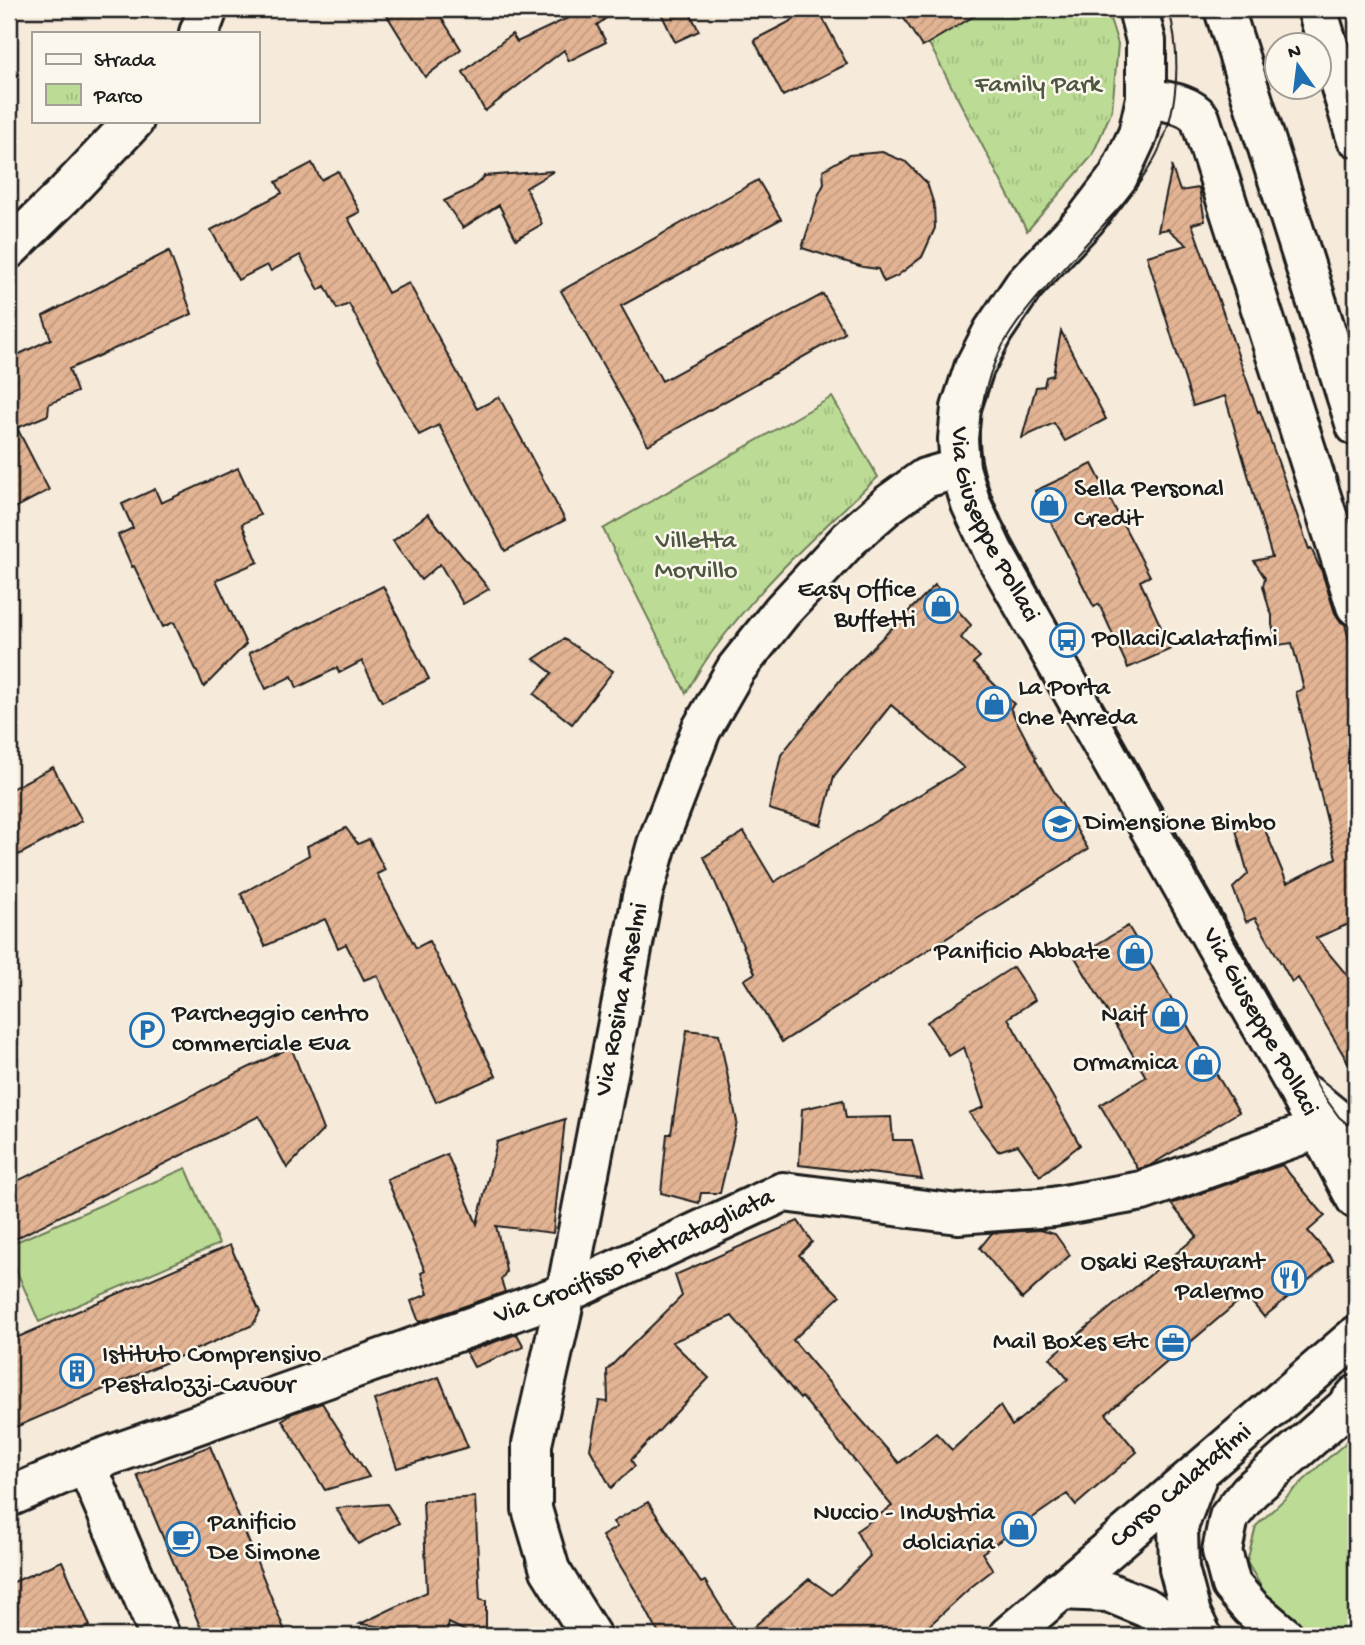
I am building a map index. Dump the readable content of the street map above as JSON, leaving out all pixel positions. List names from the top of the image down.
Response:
{
  "streets": {
    "street": [
      "Via Giuseppe Pollaci",
      "Via Rosina Anselmi",
      "Via Crocifisso Pietratagliata",
      "Corso Calatafimi"
    ]
  },
  "crossings": [
    ["Via Giuseppe Pollaci", "Via Rosina Anselmi"],
    ["Via Giuseppe Pollaci", "Via Crocifisso Pietratagliata"],
    ["Via Rosina Anselmi", "Via Crocifisso Pietratagliata"]
  ],
  "parks": ["Family Park", "Villetta Morvillo"],
  "places": {
    "shop": [
      "Sella Personal Credit",
      "Easy Office Buffetti",
      "La Porta che Arreda",
      "Panificio Abbate",
      "Naif",
      "Ormamica",
      "Nuccio - Industria dolciaria"
    ],
    "bus stop": ["Pollaci/Calatafimi"],
    "school or university": ["Dimensione Bimbo"],
    "parking": ["Parcheggio centro commerciale Eva"],
    "restaurant": ["Osaki Restaurant Palermo"],
    "office": ["Mail Boxes Etc"],
    "building": ["Istituto Comprensivo Pestalozzi-Cavour"],
    "cafe": ["Panificio De Simone"]
  },
  "legend": ["Strada", "Parco"],
  "north": "top"
}
